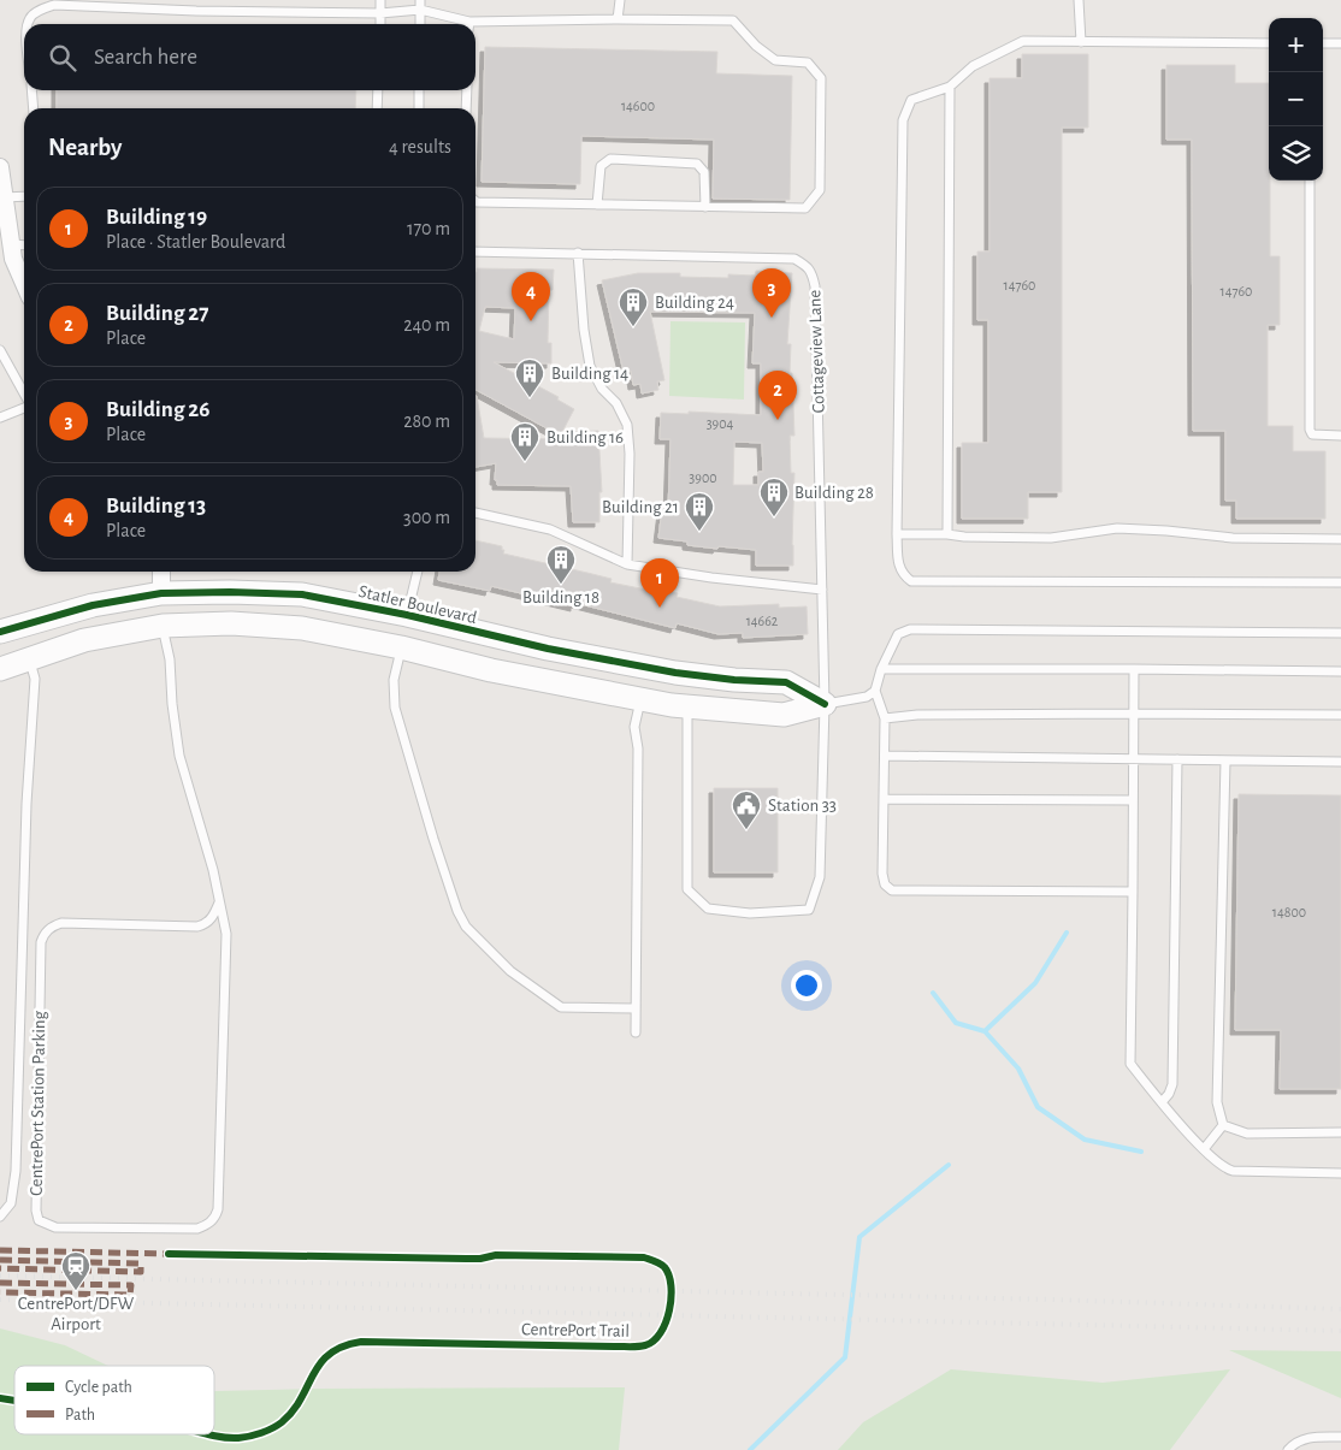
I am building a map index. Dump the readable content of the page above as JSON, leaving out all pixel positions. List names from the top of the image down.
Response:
{
  "streets": {
    "street": ["Statler Boulevard"],
    "lane": ["Cottageview Lane", "CentrePort Station Parking"],
    "cycle path": ["CentrePort Trail"]
  },
  "crossings": [
    ["Cottageview Lane", "Statler Boulevard"]
  ],
  "places": {
    "building": [
      "Building 24",
      "Building 14",
      "Building 16",
      "Building 28",
      "Building 21",
      "Building 18"
    ],
    "public building": ["Station 33"],
    "station": ["CentrePort/DFW Airport"]
  },
  "house_numbers": [
    "14600",
    "14760",
    "14760",
    "3904",
    "3900",
    "14662",
    "14800"
  ],
  "legend": ["Cycle path", "Path"],
  "page": {
    "map_buttons": ["+", "−"],
    "search": "Search here",
    "heading": ["Nearby", "4 results"],
    "list": [
      {
        "mark": "1",
        "name": "Building 19",
        "note": "Place · Statler Boulevard",
        "value": "170 m"
      },
      {
        "mark": "2",
        "name": "Building 27",
        "note": "Place",
        "value": "240 m"
      },
      {
        "mark": "3",
        "name": "Building 26",
        "note": "Place",
        "value": "280 m"
      },
      {
        "mark": "4",
        "name": "Building 13",
        "note": "Place",
        "value": "300 m"
      }
    ],
    "pins": [
      "3",
      "4",
      "2",
      "1"
    ]
  }
}
